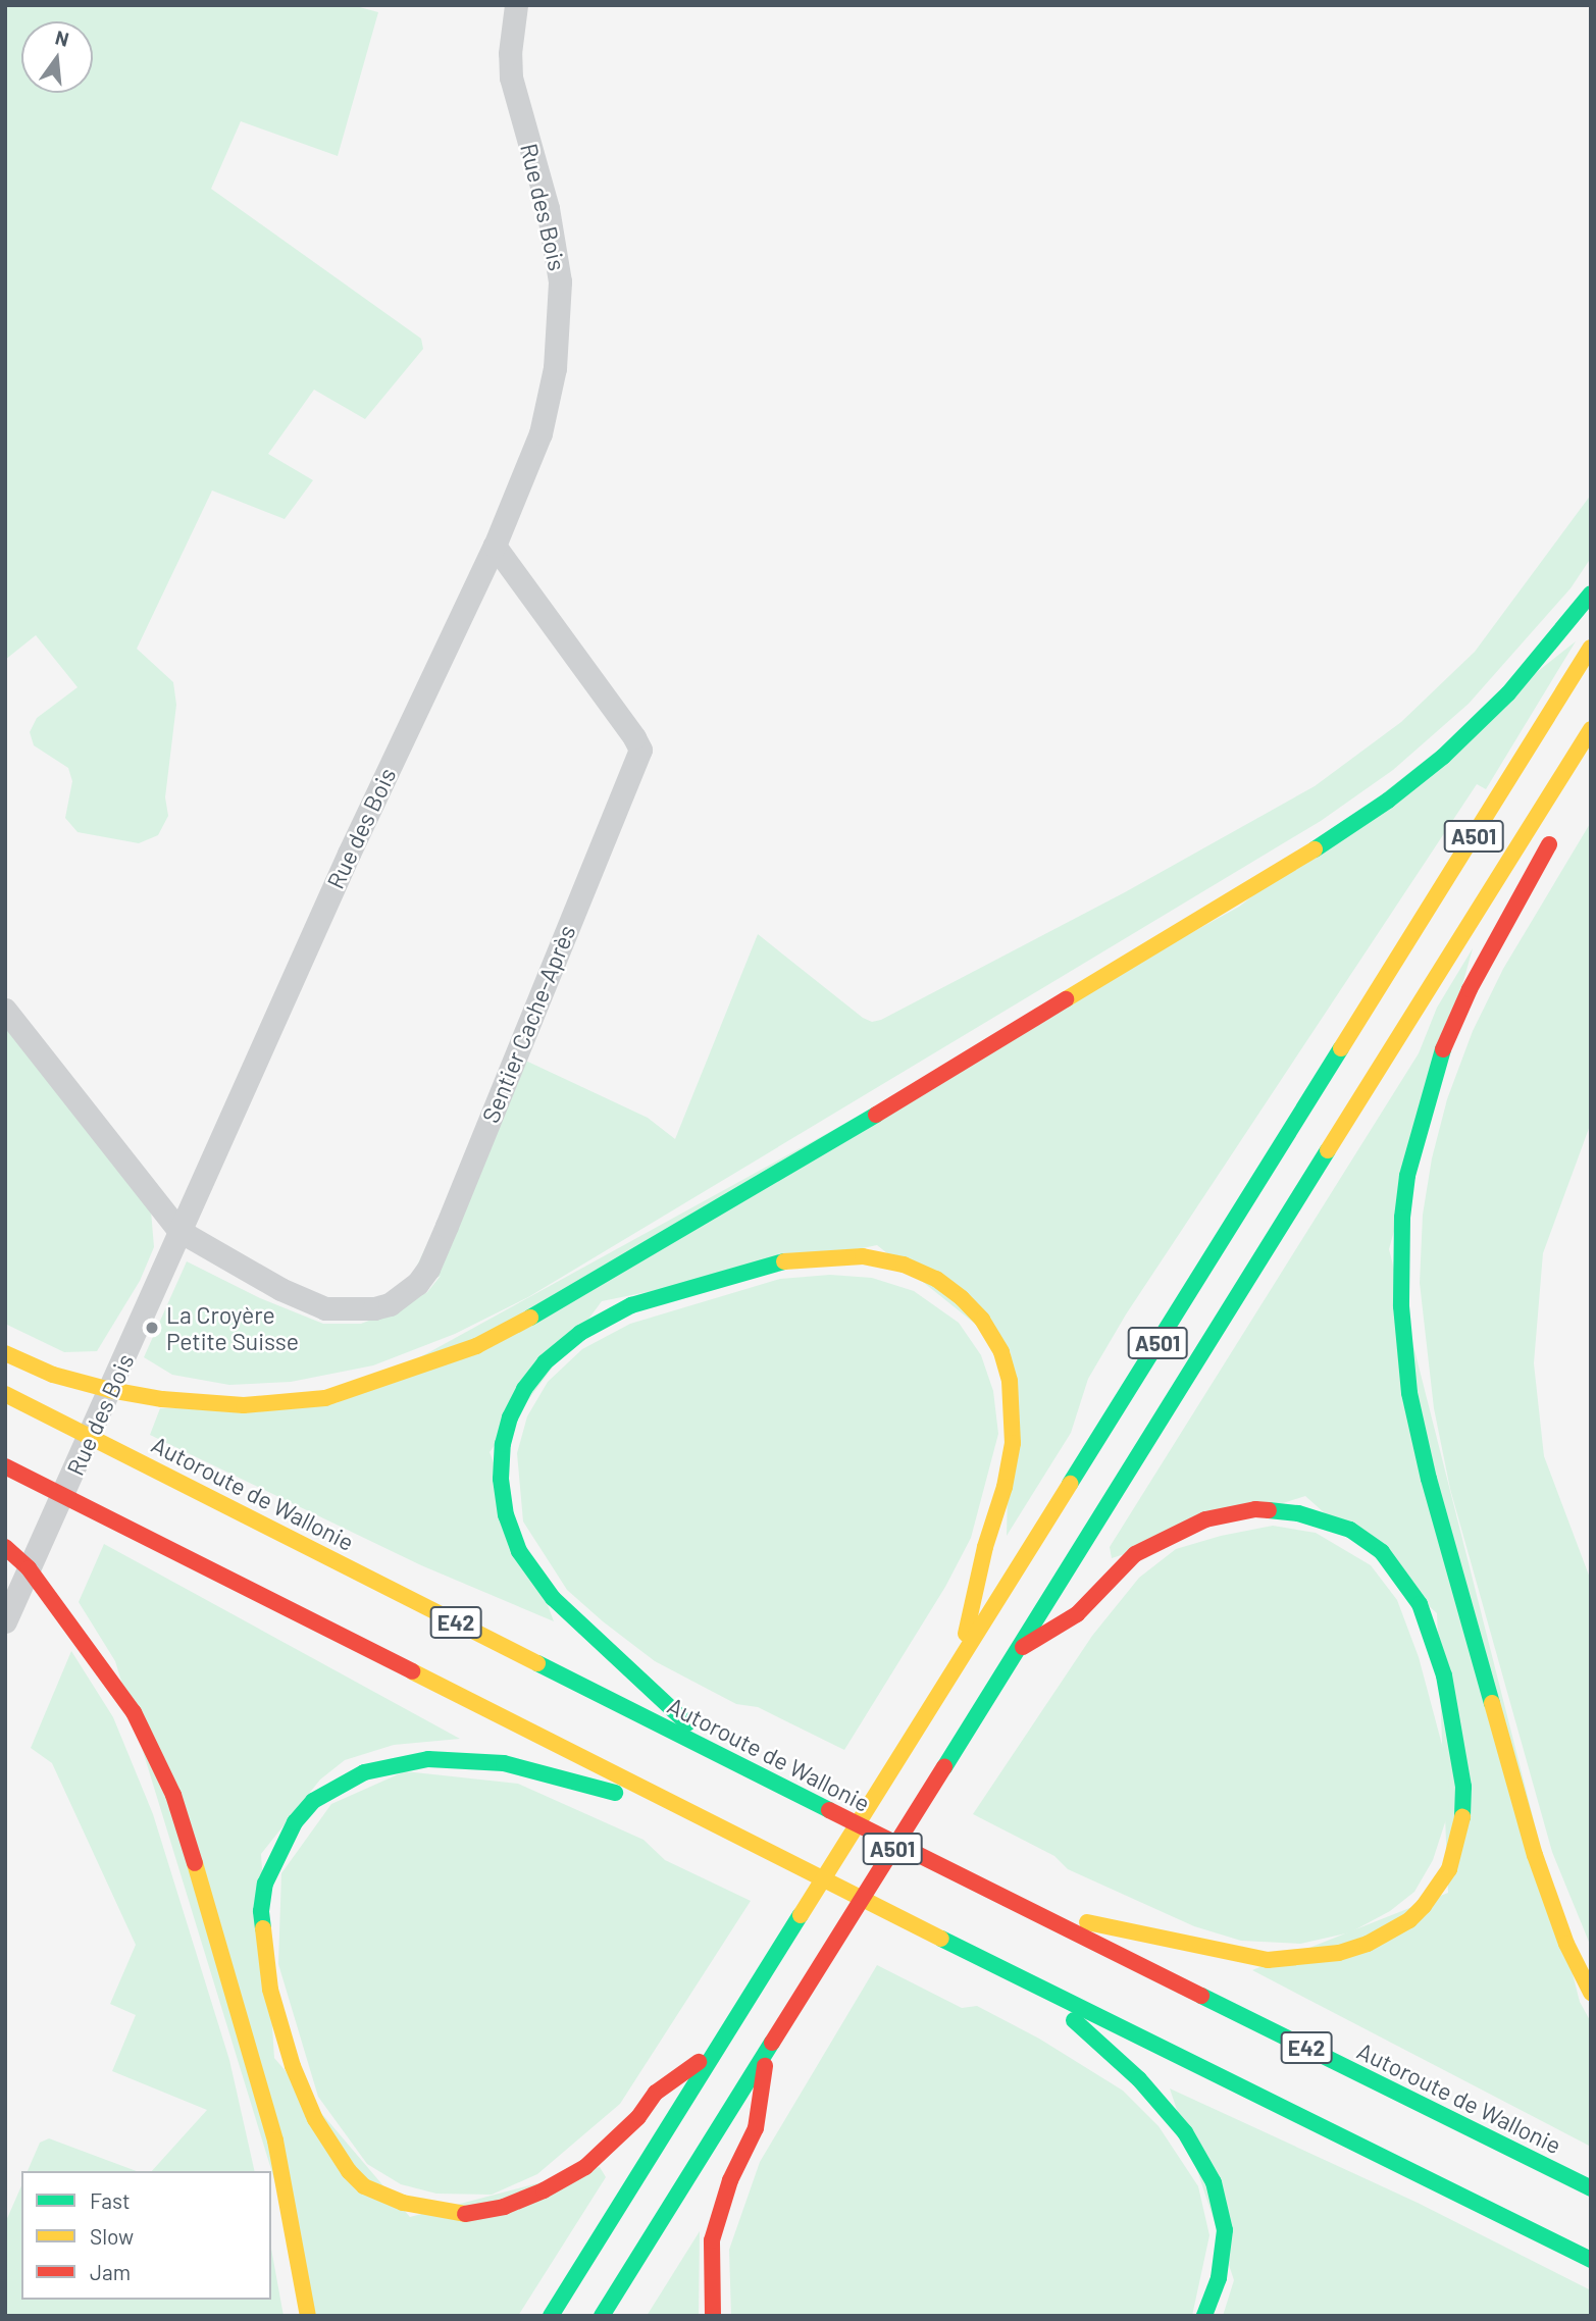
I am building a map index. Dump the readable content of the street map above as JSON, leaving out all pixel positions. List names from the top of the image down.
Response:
{
  "streets": {
    "highway": ["A501", "Autoroute de Wallonie", "E42"],
    "street": ["Rue des Bois", "Sentier Cache-Après"]
  },
  "crossings": [
    ["Rue des Bois", "Sentier Cache-Après"]
  ],
  "places": ["La Croyère Petite Suisse"],
  "legend": ["Fast", "Slow", "Jam"],
  "north": "top"
}
